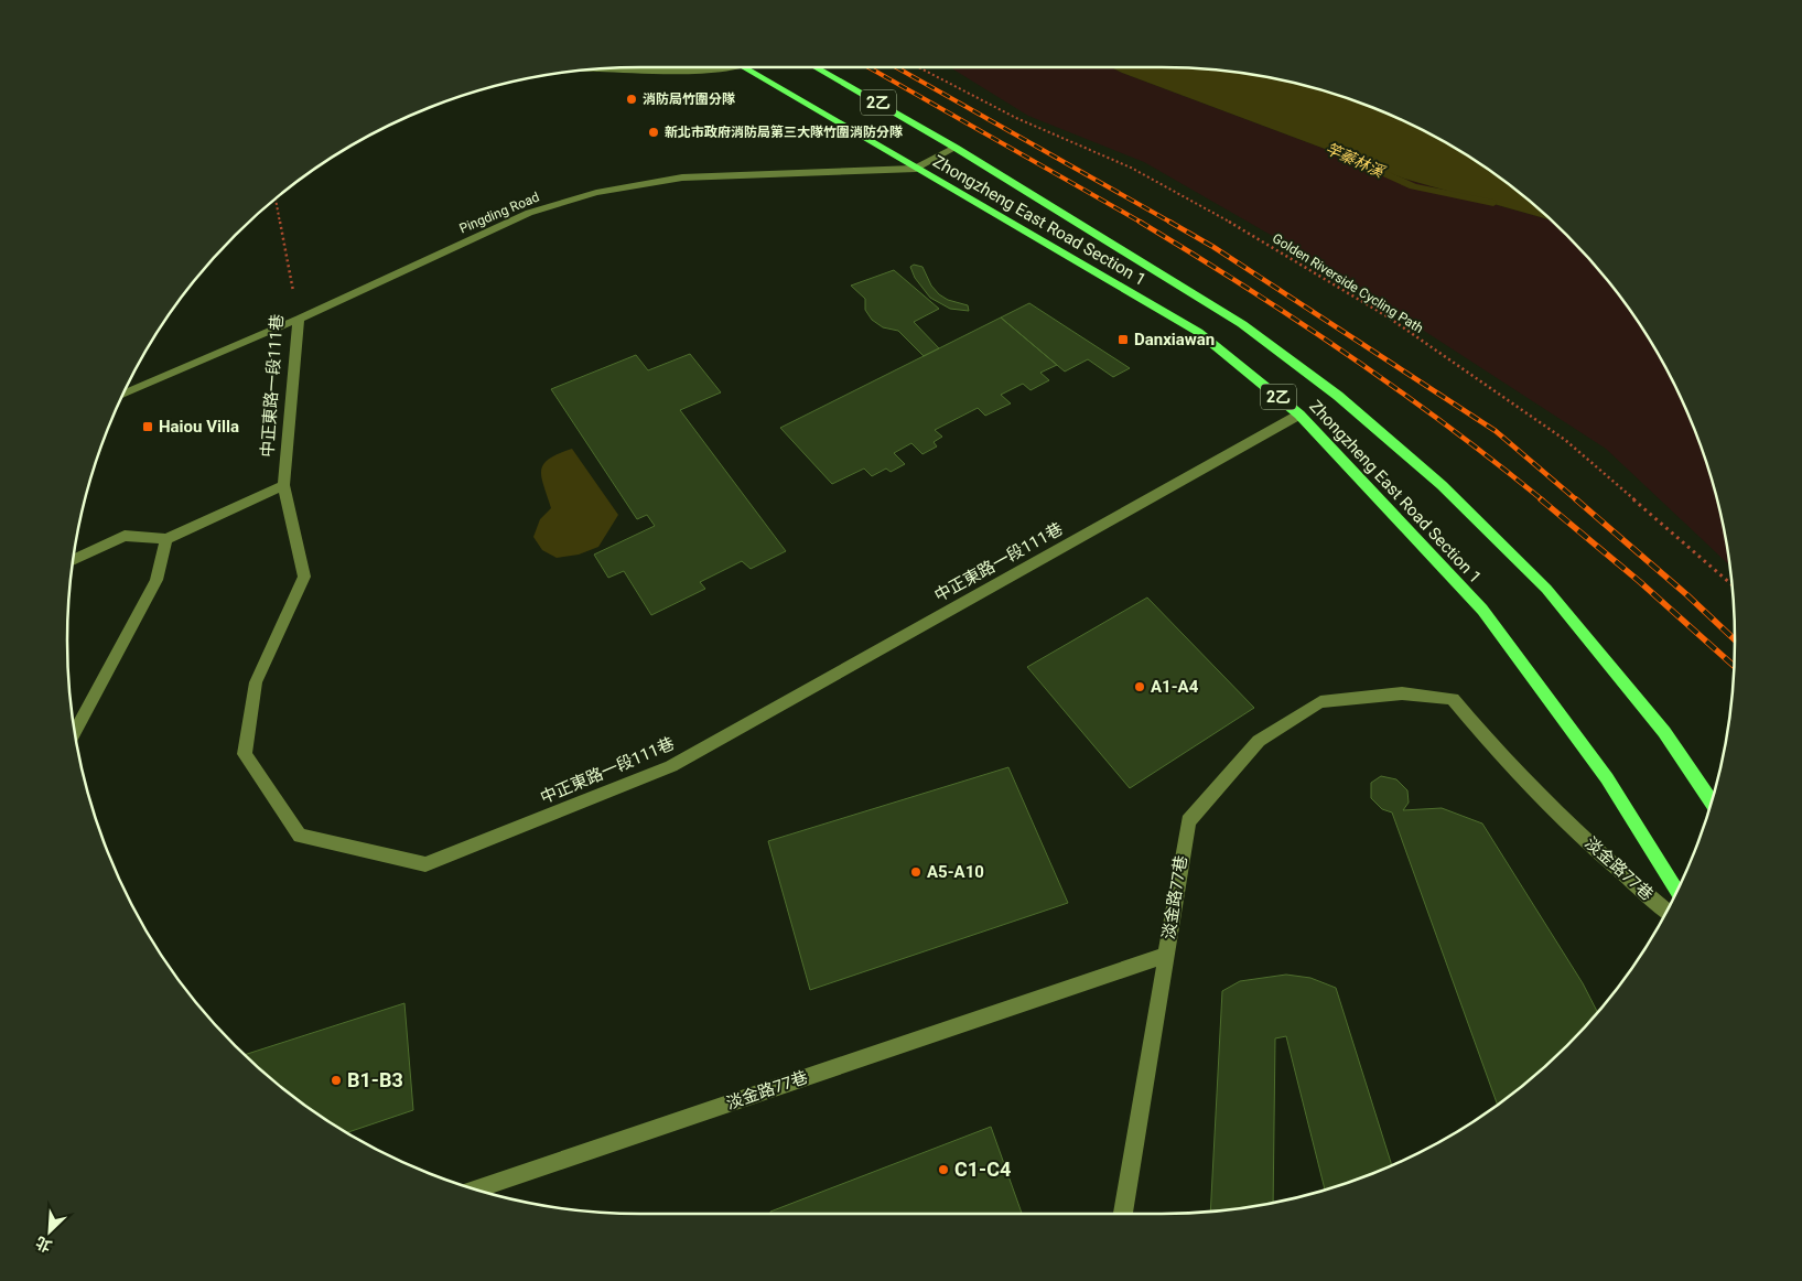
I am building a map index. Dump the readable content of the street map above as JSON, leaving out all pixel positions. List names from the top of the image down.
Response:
{
  "streets": {
    "main road": ["2乙", "Zhongzheng East Road Section 1"],
    "street": ["Pingding Road", "中正東路一段111巷", "淡金路77巷"],
    "path": ["Golden Riverside Cycling Path"]
  },
  "crossings": [
    ["Pingding Road", "Zhongzheng East Road Section 1"],
    ["Pingding Road", "中正東路一段111巷"],
    ["Zhongzheng East Road Section 1", "中正東路一段111巷"]
  ],
  "water": ["竿蓁林溪"],
  "places": {
    "other": [
      "消防局竹圍分隊",
      "新北市政府消防局第三大隊竹圍消防分隊",
      "A1-A4",
      "A5-A10",
      "B1-B3",
      "C1-C4"
    ],
    "transit": ["Danxiawan", "Haiou Villa"]
  },
  "north": "bottom left"
}
